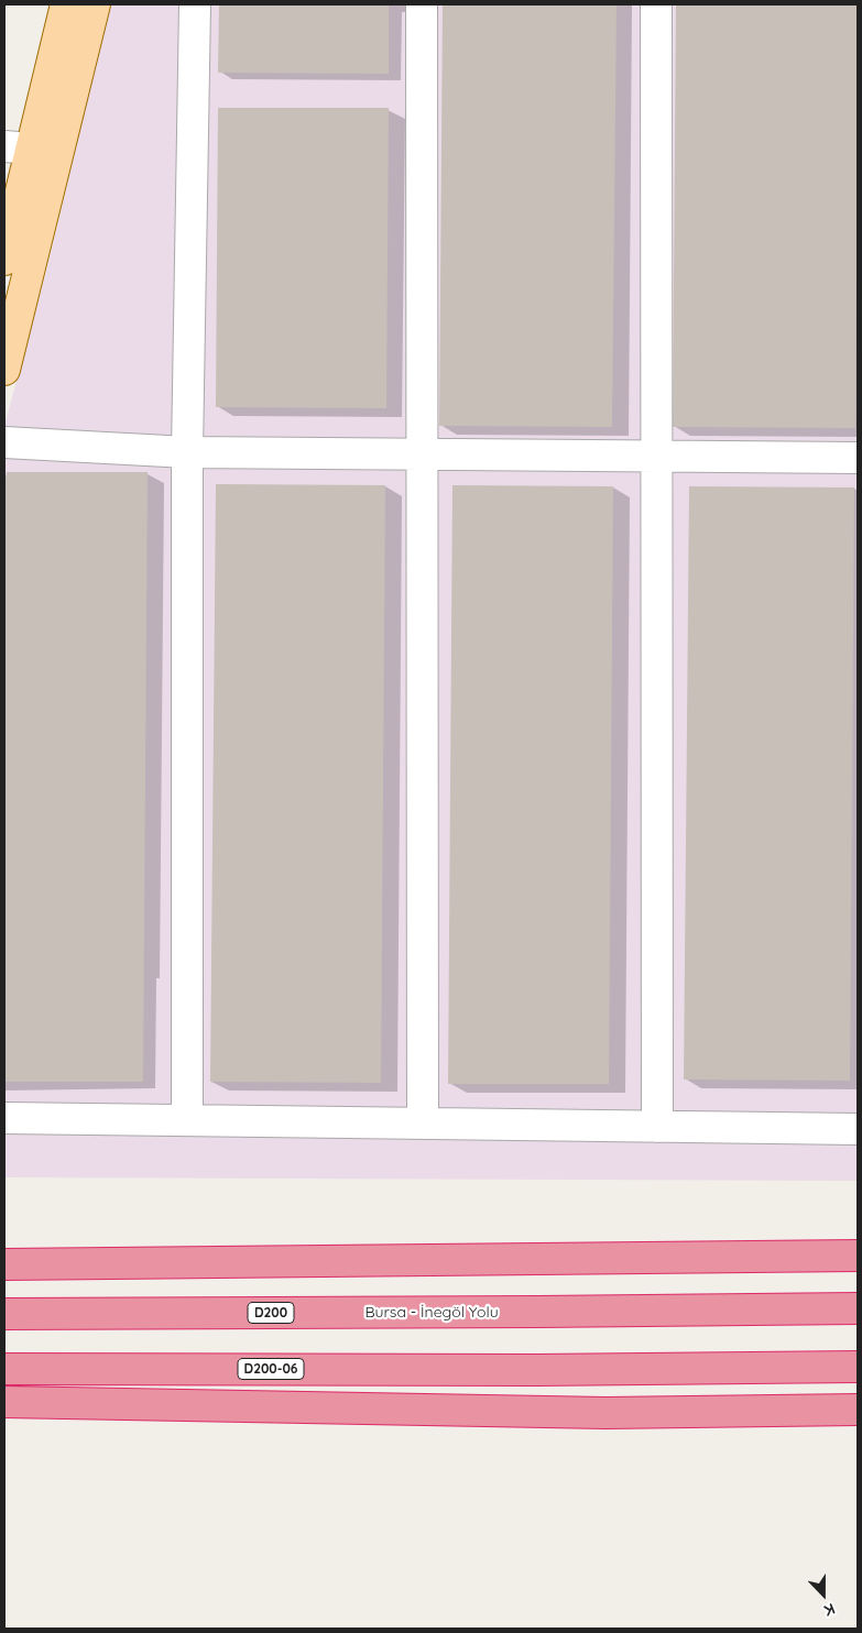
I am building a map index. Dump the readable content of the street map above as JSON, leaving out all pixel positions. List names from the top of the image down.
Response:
{
  "streets": {
    "highway": ["D200", "Bursa - İnegöl Yolu", "D200-06"]
  },
  "north": "bottom"
}
